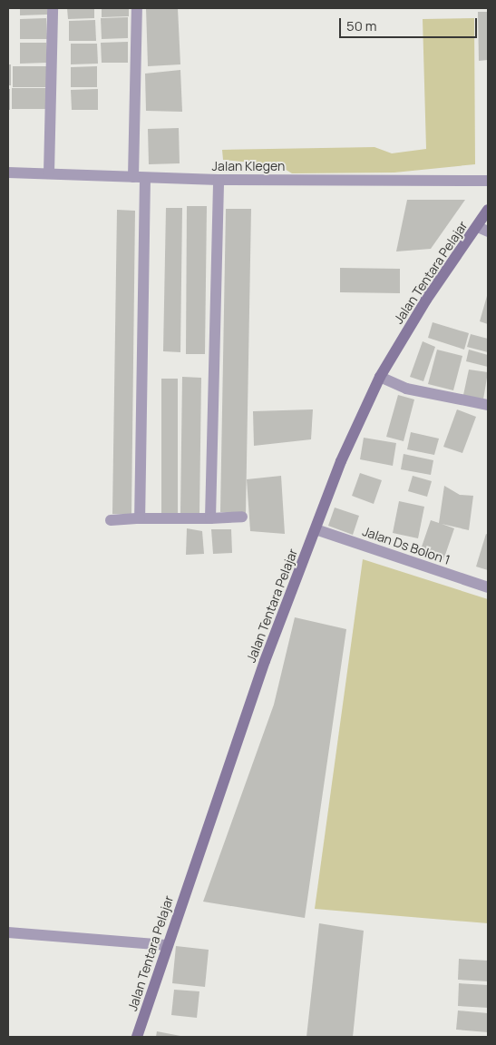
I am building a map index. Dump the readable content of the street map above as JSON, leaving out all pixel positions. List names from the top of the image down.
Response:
{
  "streets": {
    "main road": ["Jalan Tentara Pelajar"],
    "street": ["Jalan Klegen", "Jalan Ds Bolon 1"]
  },
  "crossings": [
    ["Jalan Tentara Pelajar", "Jalan Ds Bolon 1"]
  ],
  "scale_bar": "50 m"
}
